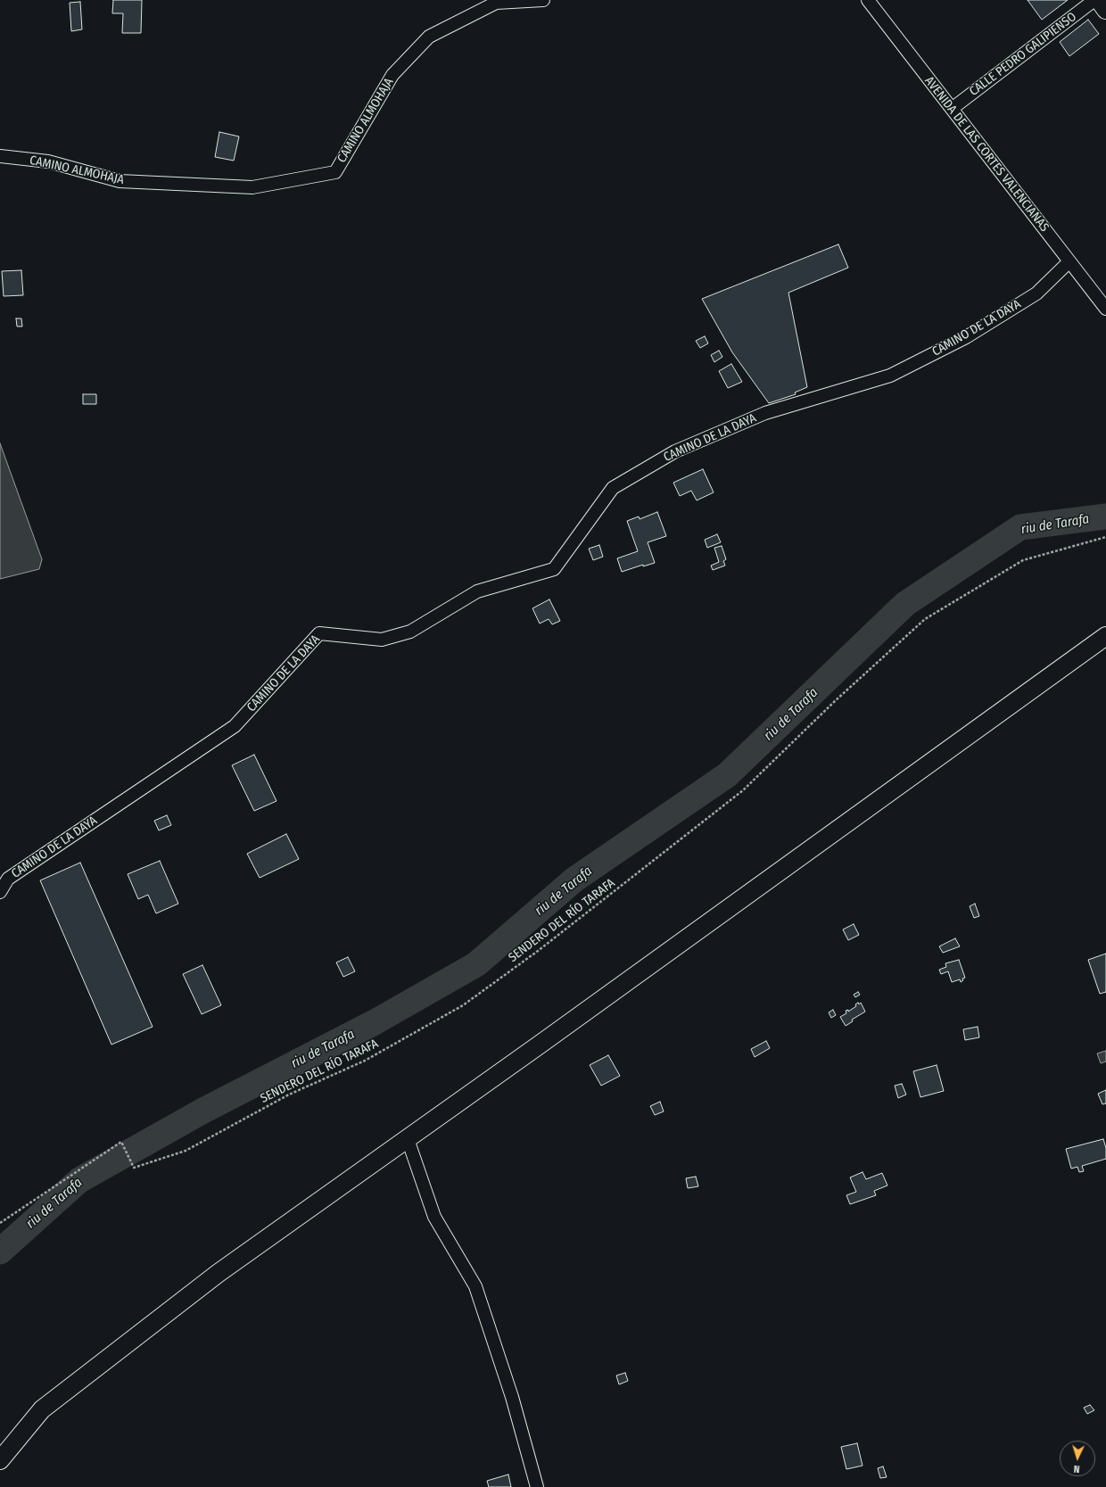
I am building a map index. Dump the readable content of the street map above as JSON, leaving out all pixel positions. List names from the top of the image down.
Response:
{
  "streets": {
    "street": [
      "CALLE PEDRO GALIPIENSO",
      "CAMINO ALMOHAJA",
      "AVENIDA DE LAS CORTES VALENCIANAS",
      "CAMINO DE LA DAYA"
    ],
    "path": ["SENDERO DEL RÍO TARAFA"]
  },
  "crossings": [
    ["CALLE PEDRO GALIPIENSO", "AVENIDA DE LAS CORTES VALENCIANAS"],
    ["AVENIDA DE LAS CORTES VALENCIANAS", "CAMINO DE LA DAYA"]
  ],
  "water": ["riu de Tarafa"],
  "north": "bottom"
}
